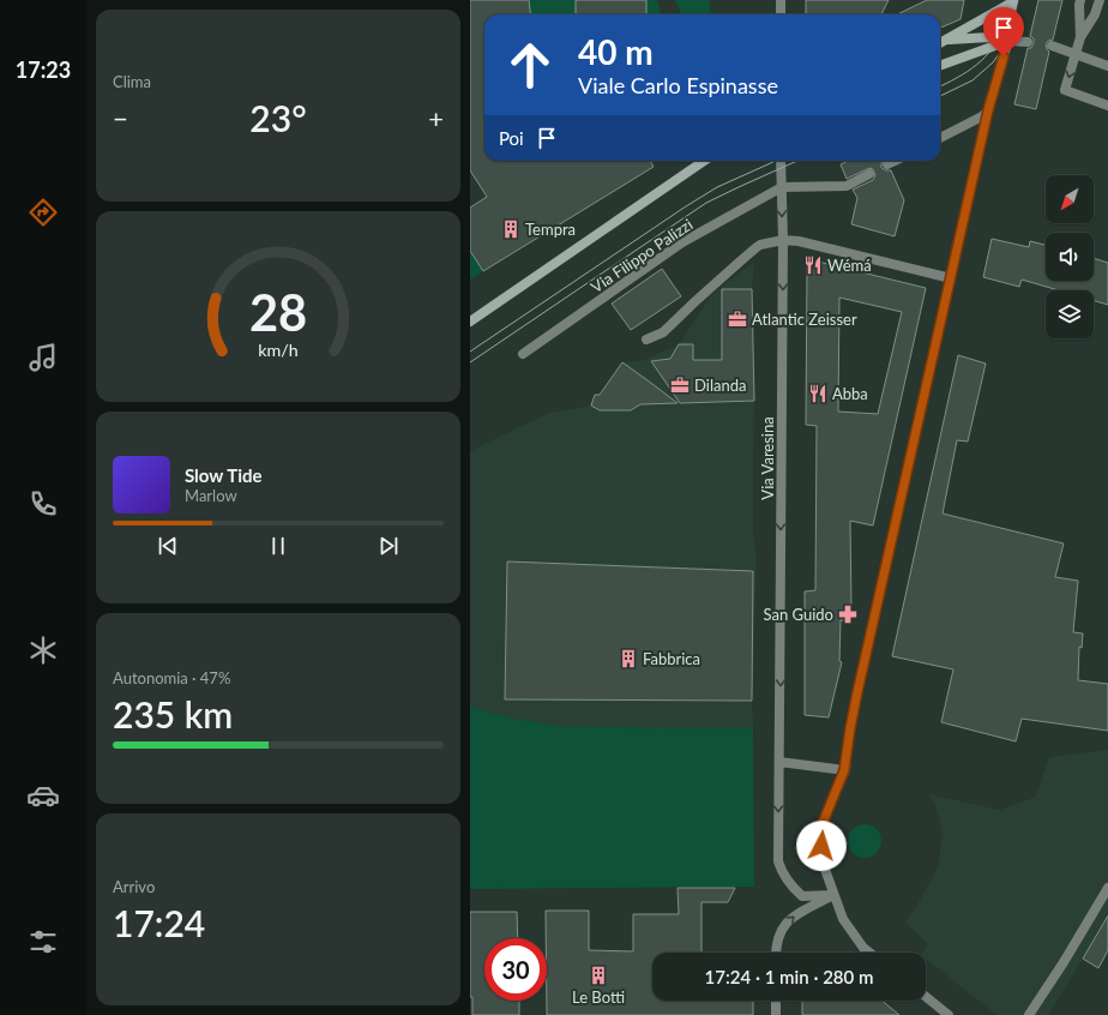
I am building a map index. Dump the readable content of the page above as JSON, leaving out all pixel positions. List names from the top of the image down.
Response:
{
  "streets": {
    "street": ["Via Filippo Palizzi", "Via Varesina"]
  },
  "crossings": [
    ["Via Filippo Palizzi", "Via Varesina"]
  ],
  "places": {
    "building": ["Tempra", "Fabbrica", "Le Botti"],
    "restaurant": ["Wémá", "Abba"],
    "office": ["Atlantic Zeisser", "Dilanda"],
    "pharmacy": ["San Guido"]
  },
  "north": "bottom left",
  "page": {
    "tabs": "17:23",
    "tile": [
      "Clima",
      ["Autonomia · 47%", "235 km"],
      ["Arrivo", "17:24"]
    ],
    "turn": ["40 m", "Viale Carlo Espinasse"],
    "heat": ["−", "23°", "+"],
    "then": "Poi",
    "song": ["Slow Tide", "Marlow"],
    "limit": "30",
    "trip": "17:24 · 1 min · 280 m",
    "gauge": ["28", "km/h"]
  }
}
